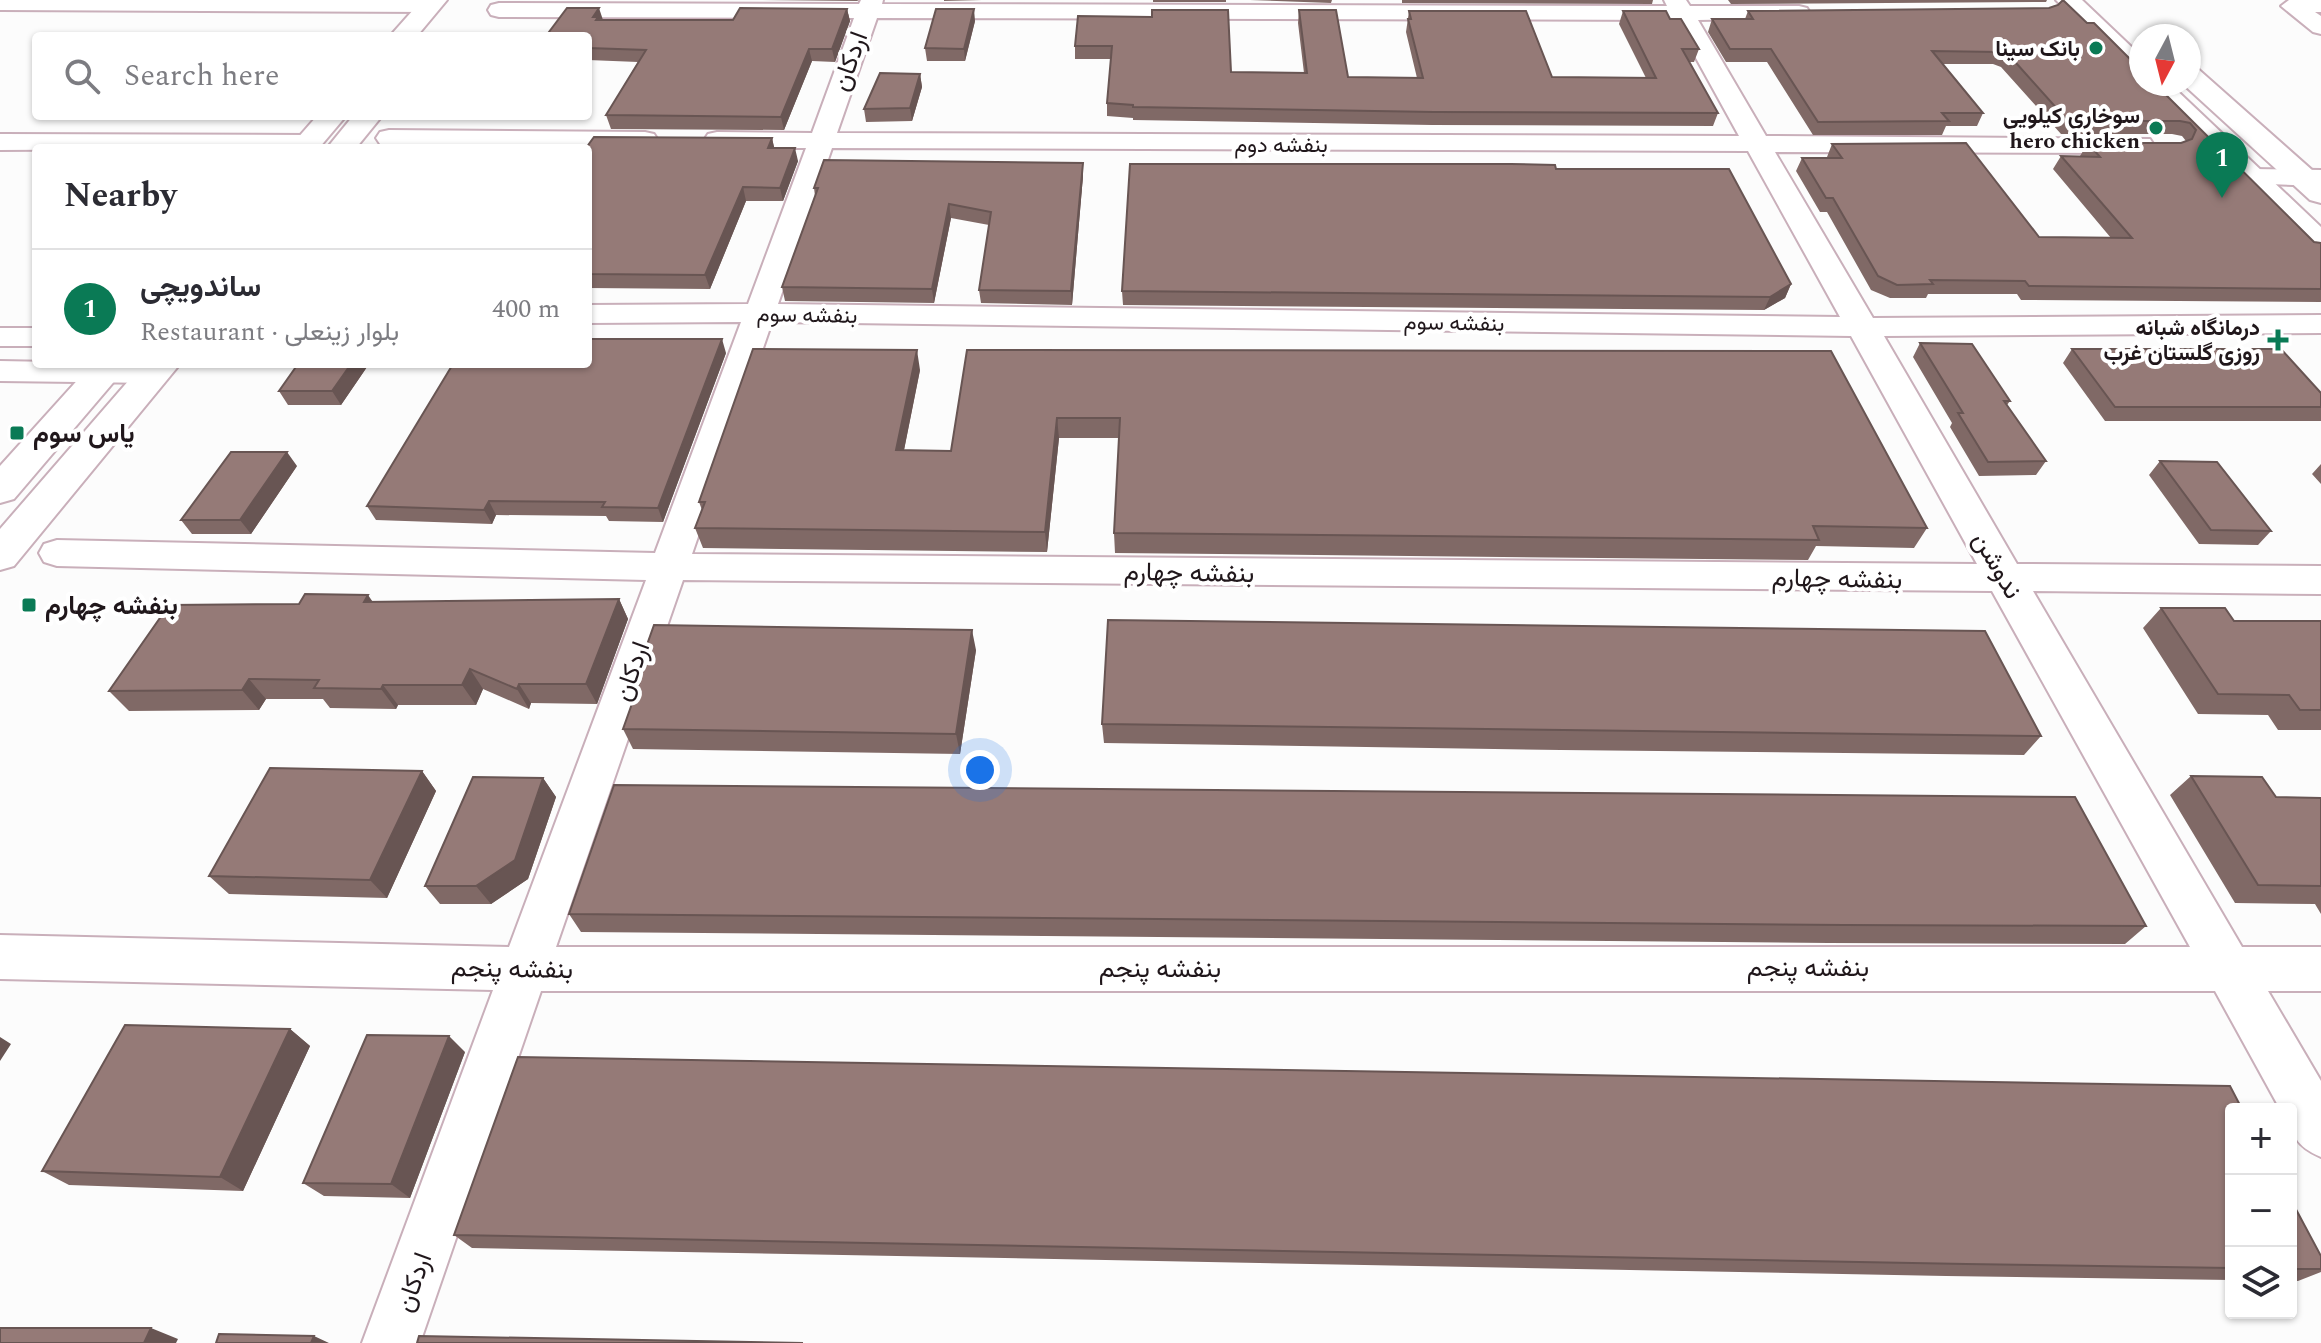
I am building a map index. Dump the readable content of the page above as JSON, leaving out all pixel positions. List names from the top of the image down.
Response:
{
  "streets": {
    "street": [
      "اردکان",
      "بنفشه دوم",
      "بنفشه سوم",
      "ندوشن",
      "بنفشه چهارم",
      "بنفشه پنجم"
    ]
  },
  "crossings": [
    ["اردکان", "بنفشه دوم"],
    ["اردکان", "بنفشه سوم"],
    ["اردکان", "بنفشه چهارم"],
    ["اردکان", "بنفشه پنجم"],
    ["بنفشه دوم", "ندوشن"],
    ["بنفشه سوم", "ندوشن"],
    ["ندوشن", "بنفشه چهارم"],
    ["ندوشن", "بنفشه پنجم"]
  ],
  "places": {
    "other": ["بانک سینا", "سوخاری کیلویی hero chicken"],
    "health": ["درمانگاه شبانه روزی گلستان غرب"],
    "transit": ["یاس سوم", "بنفشه چهارم"]
  },
  "north": "bottom",
  "page": {
    "search": "Search here",
    "pins": "1",
    "heading": "Nearby",
    "list": [
      {
        "mark": "1",
        "name": "ساندویچی",
        "note": "Restaurant · بلوار زینعلی",
        "value": "400 m"
      }
    ],
    "map_buttons": ["+", "−"]
  }
}
